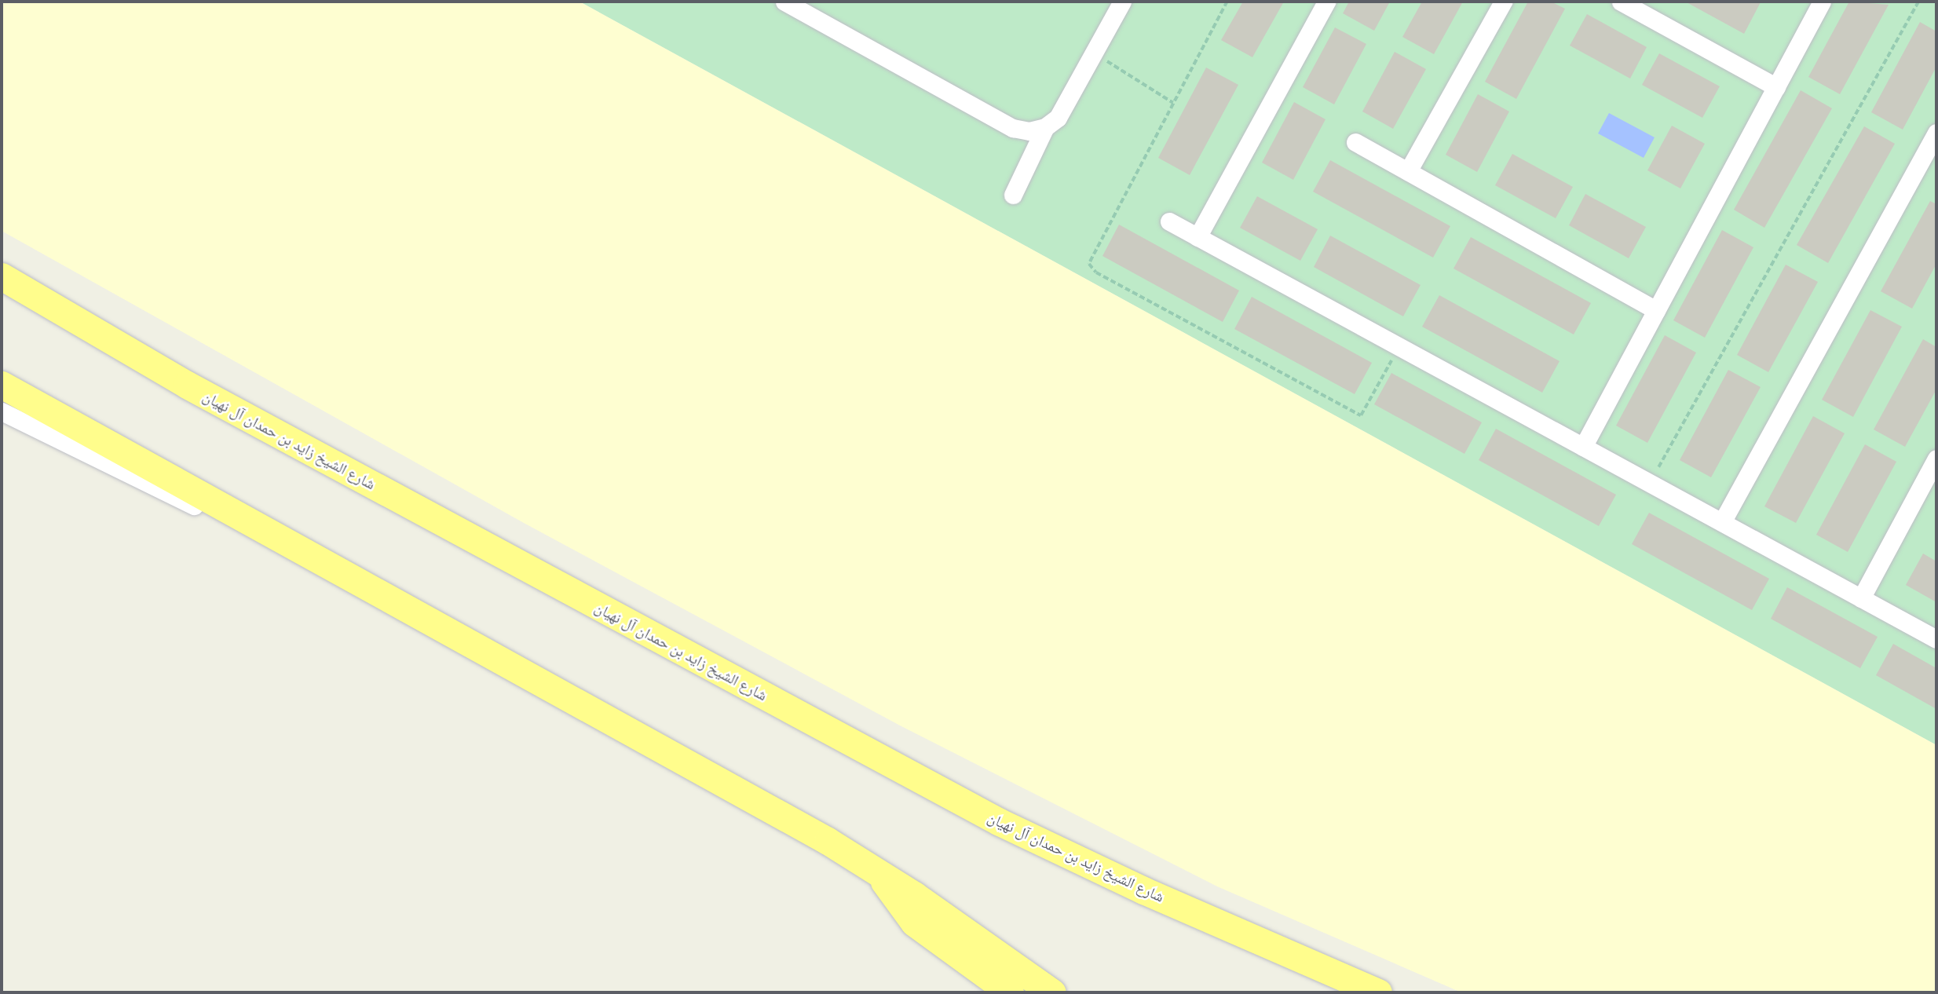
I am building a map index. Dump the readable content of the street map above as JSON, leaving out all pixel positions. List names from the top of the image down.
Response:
{
  "streets": {
    "highway": ["شارع الشيخ زايد بن حمدان آل نهيان"]
  }
}
